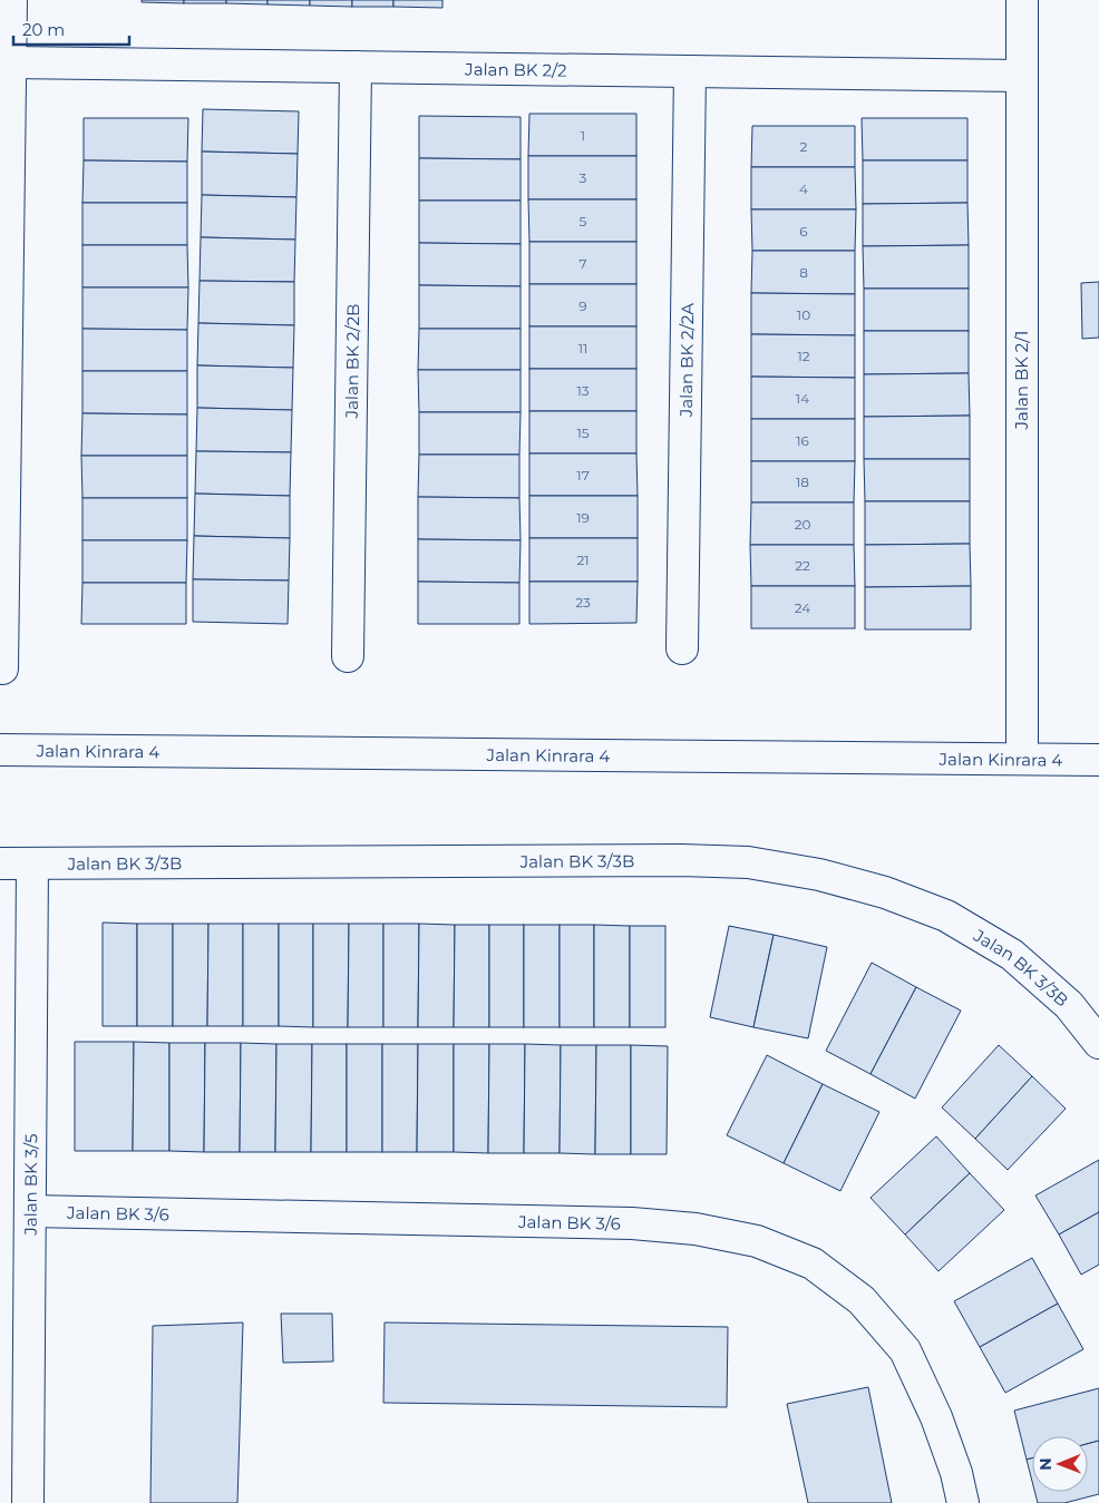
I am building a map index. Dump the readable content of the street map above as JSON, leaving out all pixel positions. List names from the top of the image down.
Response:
{
  "streets": {
    "street": [
      "Jalan BK 2/2",
      "Jalan BK 2/2A",
      "Jalan BK 2/2B",
      "Jalan BK 2/1",
      "Jalan Kinrara 4",
      "Jalan BK 3/3B",
      "Jalan BK 3/5",
      "Jalan BK 3/6"
    ]
  },
  "crossings": [
    ["Jalan BK 2/2", "Jalan BK 2/2A"],
    ["Jalan BK 2/2", "Jalan BK 2/2B"],
    ["Jalan BK 2/2", "Jalan BK 2/1"],
    ["Jalan BK 2/1", "Jalan Kinrara 4"],
    ["Jalan BK 3/3B", "Jalan BK 3/5"],
    ["Jalan BK 3/5", "Jalan BK 3/6"]
  ],
  "house_numbers": [
    "1",
    "2",
    "3",
    "4",
    "5",
    "6",
    "7",
    "8",
    "9",
    "10",
    "11",
    "12",
    "13",
    "14",
    "15",
    "16",
    "17",
    "18",
    "19",
    "20",
    "21",
    "22",
    "23",
    "24"
  ],
  "scale_bar": "20 m",
  "north": "left"
}
